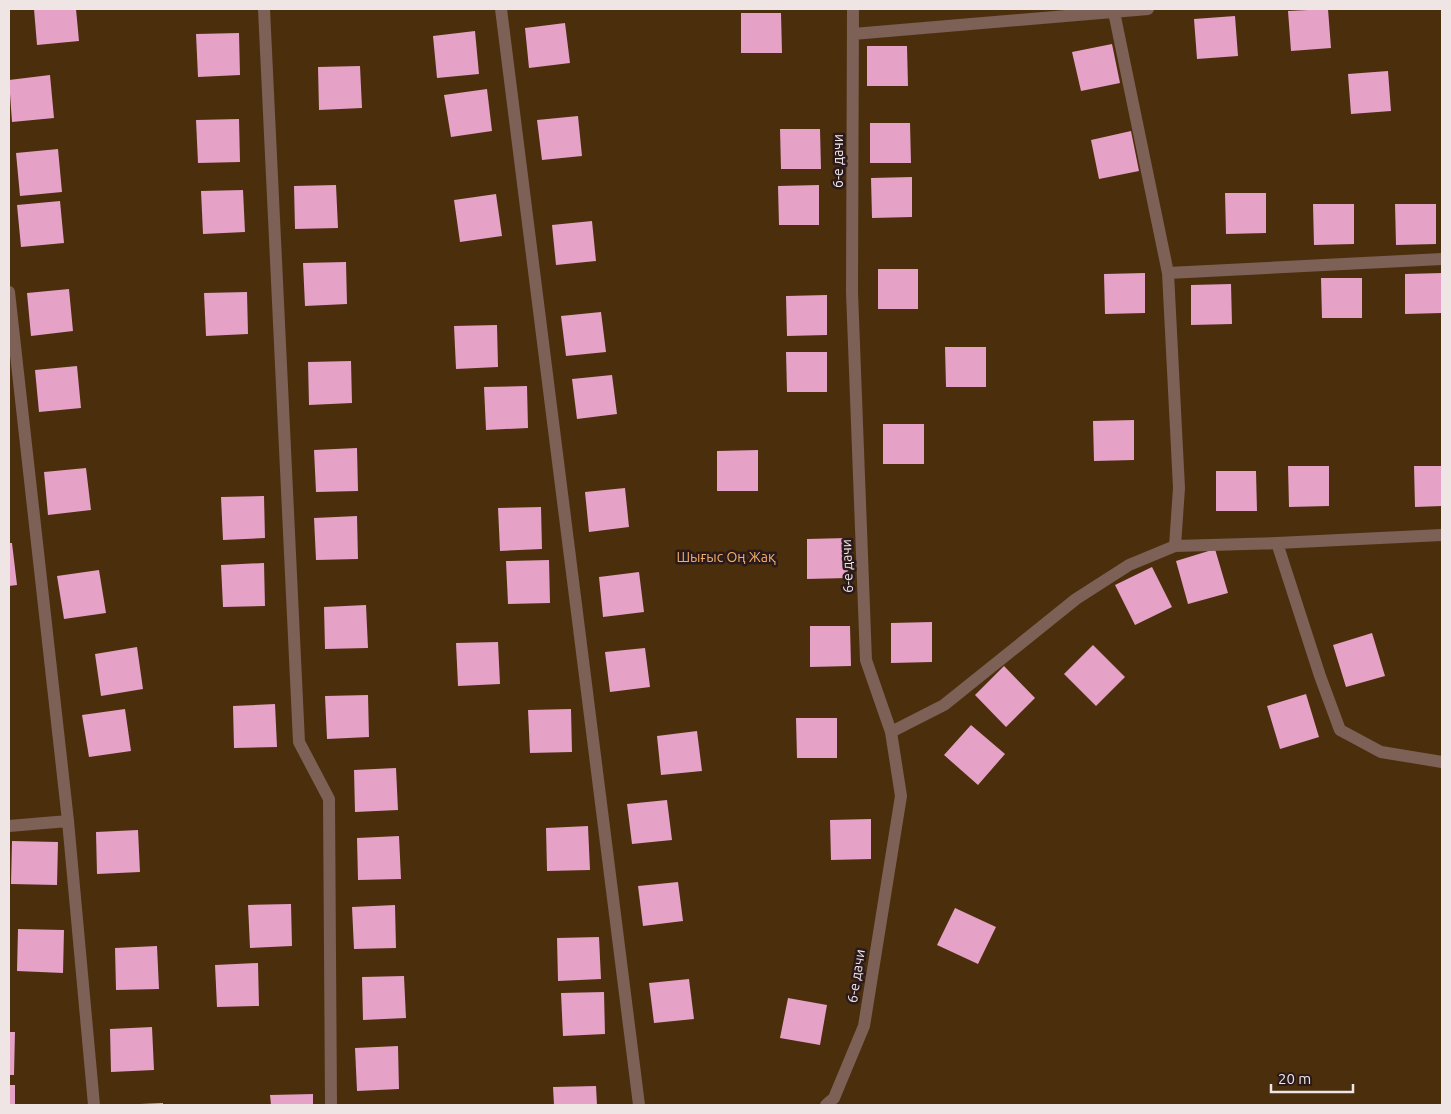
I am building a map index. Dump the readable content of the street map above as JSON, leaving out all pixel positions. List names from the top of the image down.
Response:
{
  "streets": {
    "lane": ["6-е дачи"]
  },
  "parks": ["Шығыс Оң Жақ"],
  "scale_bar": "20 m"
}
